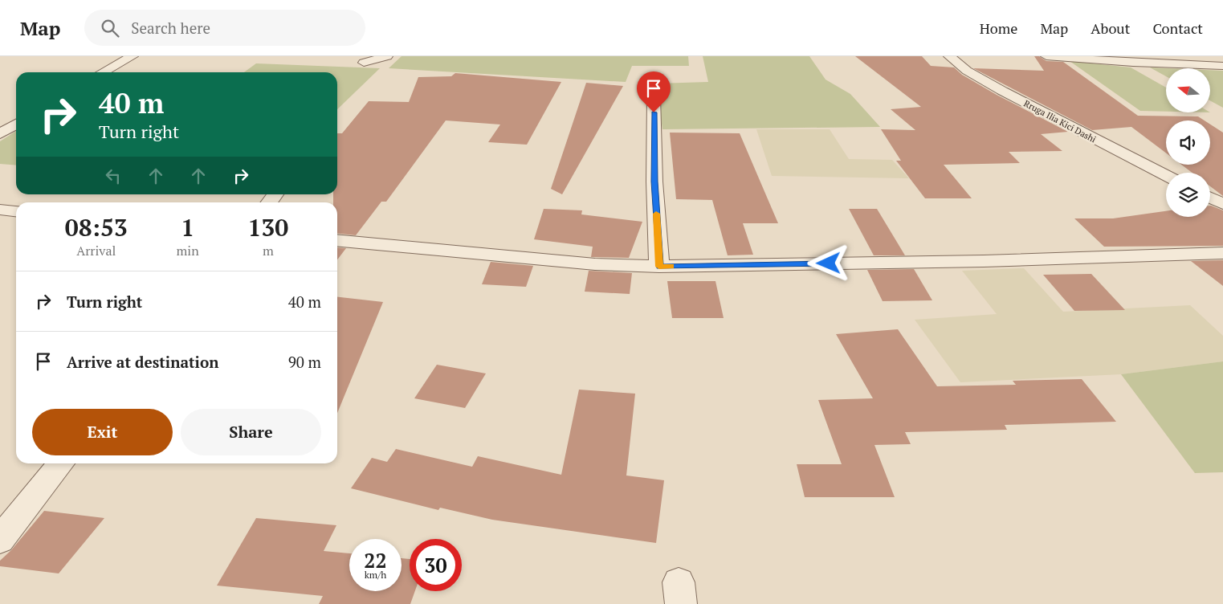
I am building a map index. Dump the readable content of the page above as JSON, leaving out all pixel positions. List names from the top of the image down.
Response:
{
  "streets": {
    "street": ["Rruga Ilia Kici Dashi"]
  },
  "north": "left",
  "page": {
    "header": "Map",
    "search": "Search here",
    "nav": [
      "Home",
      "Map",
      "About",
      "Contact"
    ],
    "turn": ["40 m", "Turn right"],
    "eta": [
      "08:53",
      "Arrival",
      "1",
      "min",
      "130",
      "m"
    ],
    "list": [
      {
        "name": "Turn right",
        "value": "40 m"
      },
      {
        "name": "Arrive at destination",
        "value": "90 m"
      }
    ],
    "buttons": ["Exit", "Share"],
    "speed": "22 km/h",
    "limit": "30"
  }
}
